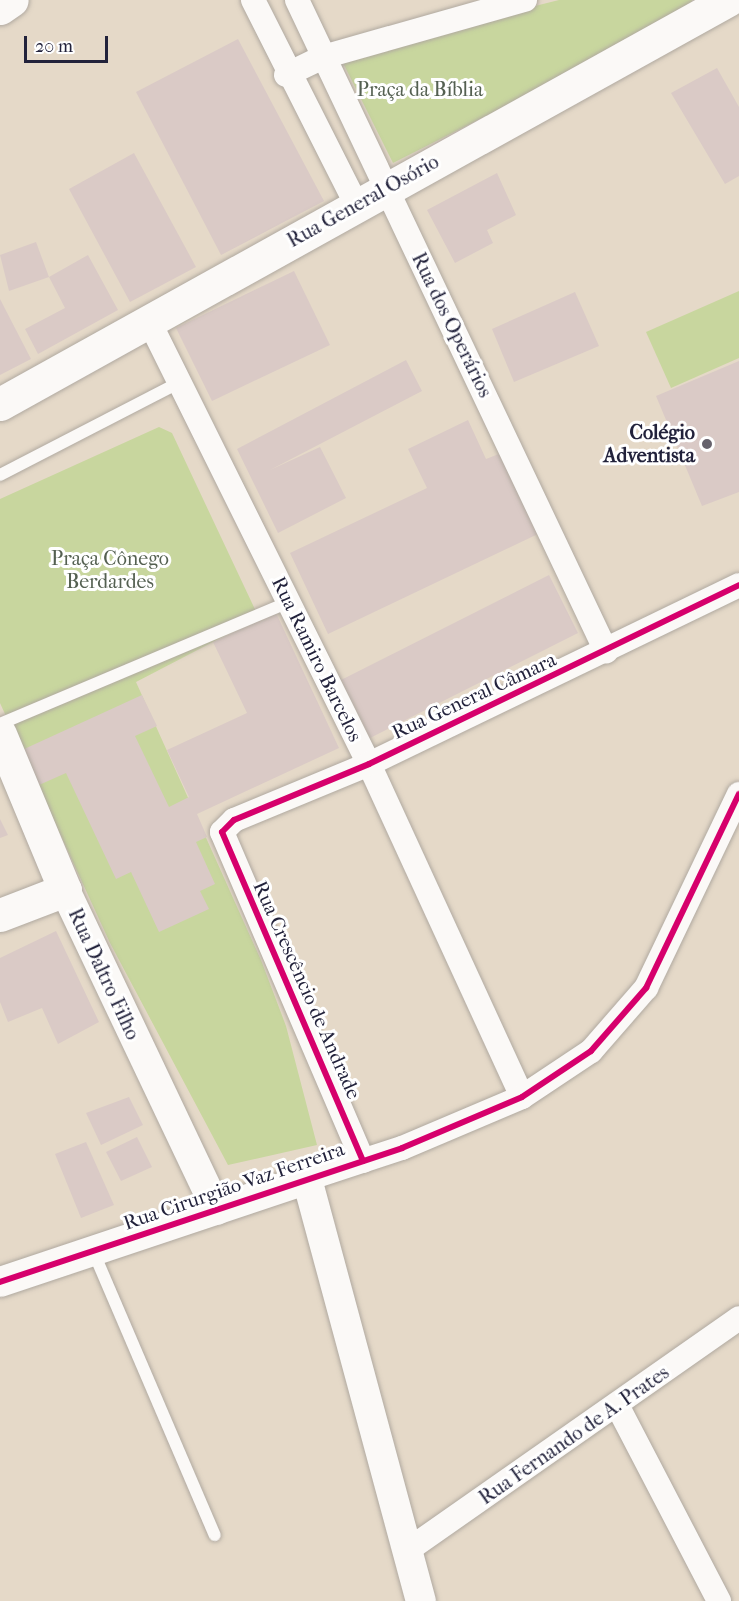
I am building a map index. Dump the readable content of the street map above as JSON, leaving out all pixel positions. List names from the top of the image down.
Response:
{
  "streets": {
    "main road": ["Rua General Osório", "Rua Daltro Filho"],
    "street": [
      "Rua dos Operários",
      "Rua Ramiro Barcelos",
      "Rua General Câmara",
      "Rua Crescêncio de Andrade",
      "Rua Cirurgião Vaz Ferreira",
      "Rua Fernando de A. Prates"
    ]
  },
  "crossings": [
    ["Rua General Osório", "Rua dos Operários"],
    ["Rua General Osório", "Rua Ramiro Barcelos"],
    ["Rua dos Operários", "Rua General Câmara"],
    ["Rua Ramiro Barcelos", "Rua General Câmara"],
    ["Rua Ramiro Barcelos", "Rua Cirurgião Vaz Ferreira"],
    ["Rua General Câmara", "Rua Crescêncio de Andrade"],
    ["Rua Daltro Filho", "Rua Cirurgião Vaz Ferreira"],
    ["Rua Crescêncio de Andrade", "Rua Cirurgião Vaz Ferreira"]
  ],
  "parks": ["Praça da Bíblia", "Praça Cônego Berdardes"],
  "places": ["Colégio Adventista"],
  "scale_bar": "20 m"
}
